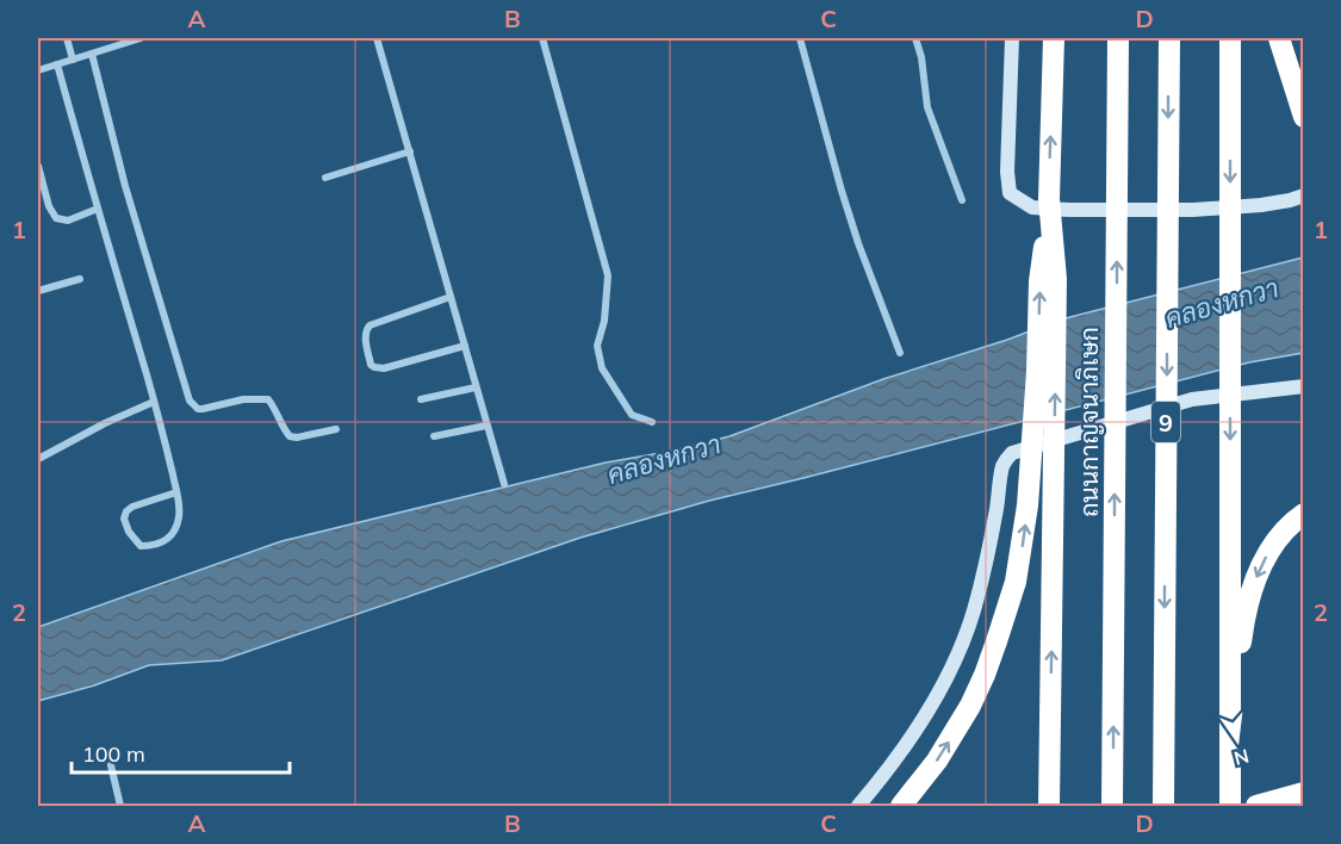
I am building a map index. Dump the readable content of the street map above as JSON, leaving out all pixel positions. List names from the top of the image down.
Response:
{
  "streets": {
    "highway": ["ถนนกาญจนาภิเษก", "9"]
  },
  "water": ["คลองหกวา"],
  "scale_bar": "100 m",
  "north": "bottom",
  "grid": {
    "columns": [
      "A",
      "B",
      "C",
      "D"
    ],
    "rows": ["1", "2"]
  }
}
